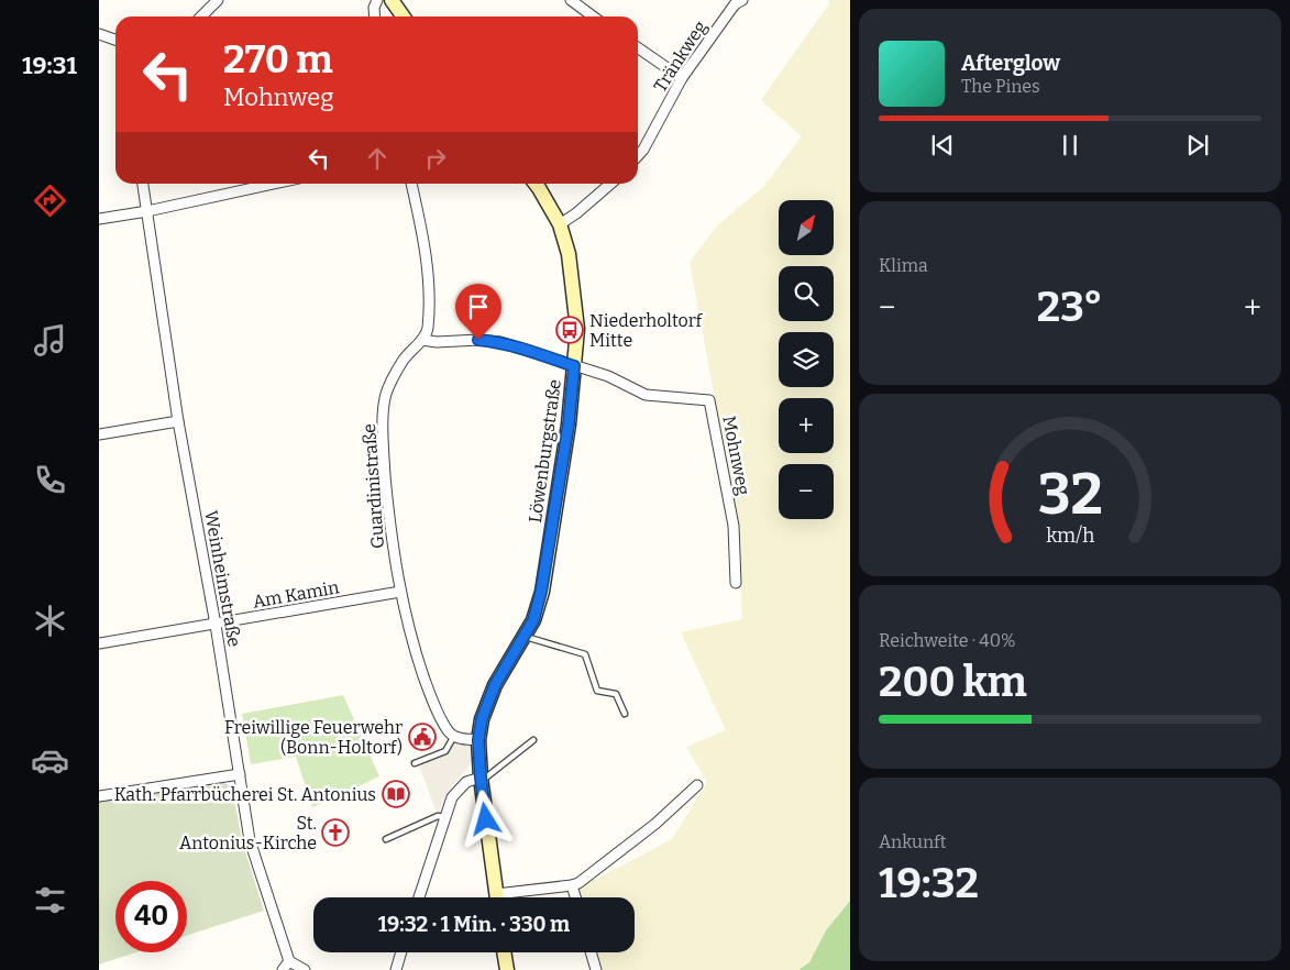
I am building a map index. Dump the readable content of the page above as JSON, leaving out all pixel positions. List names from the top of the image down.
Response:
{
  "streets": {
    "street": [
      "Tränkweg",
      "Löwenburgstraße",
      "Mohnweg",
      "Guardinistraße",
      "Weinheimstraße",
      "Am Kamin"
    ]
  },
  "crossings": [
    ["Löwenburgstraße", "Mohnweg"],
    ["Mohnweg", "Guardinistraße"],
    ["Guardinistraße", "Am Kamin"],
    ["Weinheimstraße", "Am Kamin"]
  ],
  "places": {
    "bus stop": ["Niederholtorf Mitte"],
    "public building": ["Freiwillige Feuerwehr (Bonn-Holtorf)"],
    "library": ["Kath. Pfarrbücherei St. Antonius"],
    "church": ["St. Antonius-Kirche"]
  },
  "north": "top right",
  "page": {
    "tabs": "19:31",
    "turn": ["270 m", "Mohnweg"],
    "song": ["Afterglow", "The Pines"],
    "map_buttons": ["+", "−"],
    "tile": [
      "Klima",
      ["Reichweite · 40%", "200 km"],
      ["Ankunft", "19:32"]
    ],
    "heat": ["−", "23°", "+"],
    "limit": "40",
    "trip": "19:32 · 1 Min. · 330 m",
    "gauge": ["32", "km/h"]
  }
}
